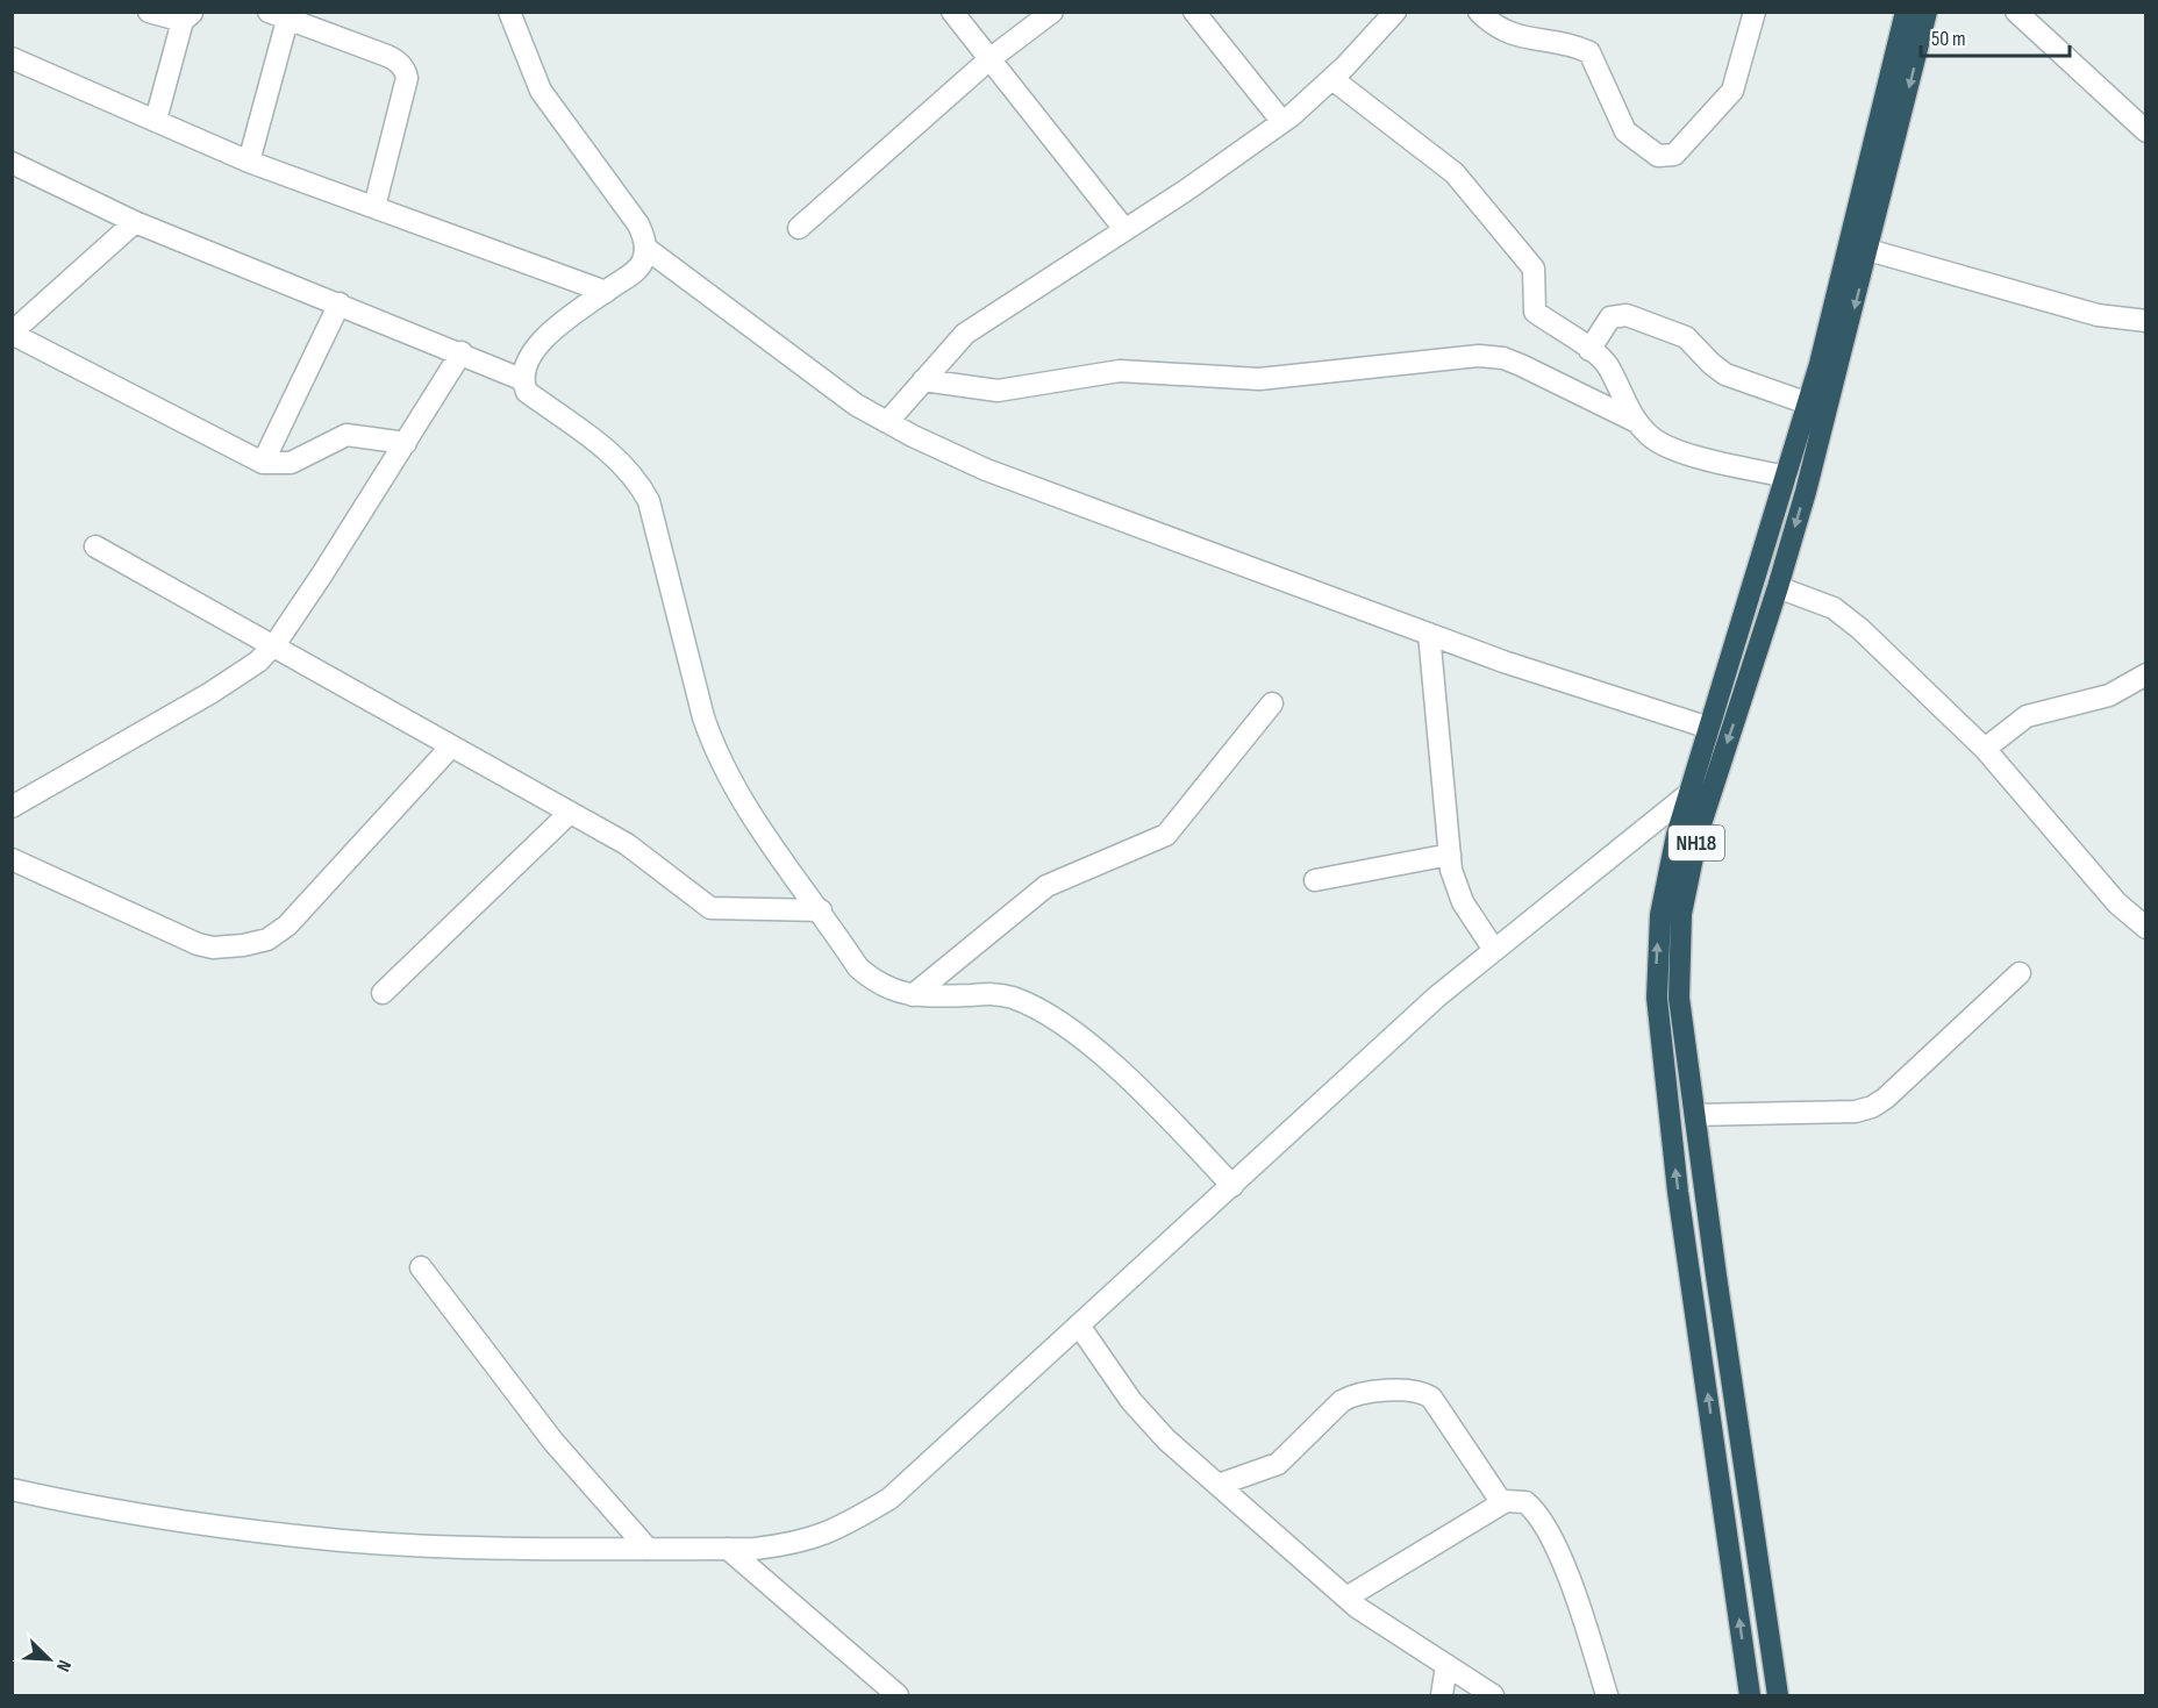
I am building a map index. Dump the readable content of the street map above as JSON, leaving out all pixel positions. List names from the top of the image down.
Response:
{
  "streets": {
    "highway": ["NH18"]
  },
  "scale_bar": "50 m",
  "north": "bottom right"
}
